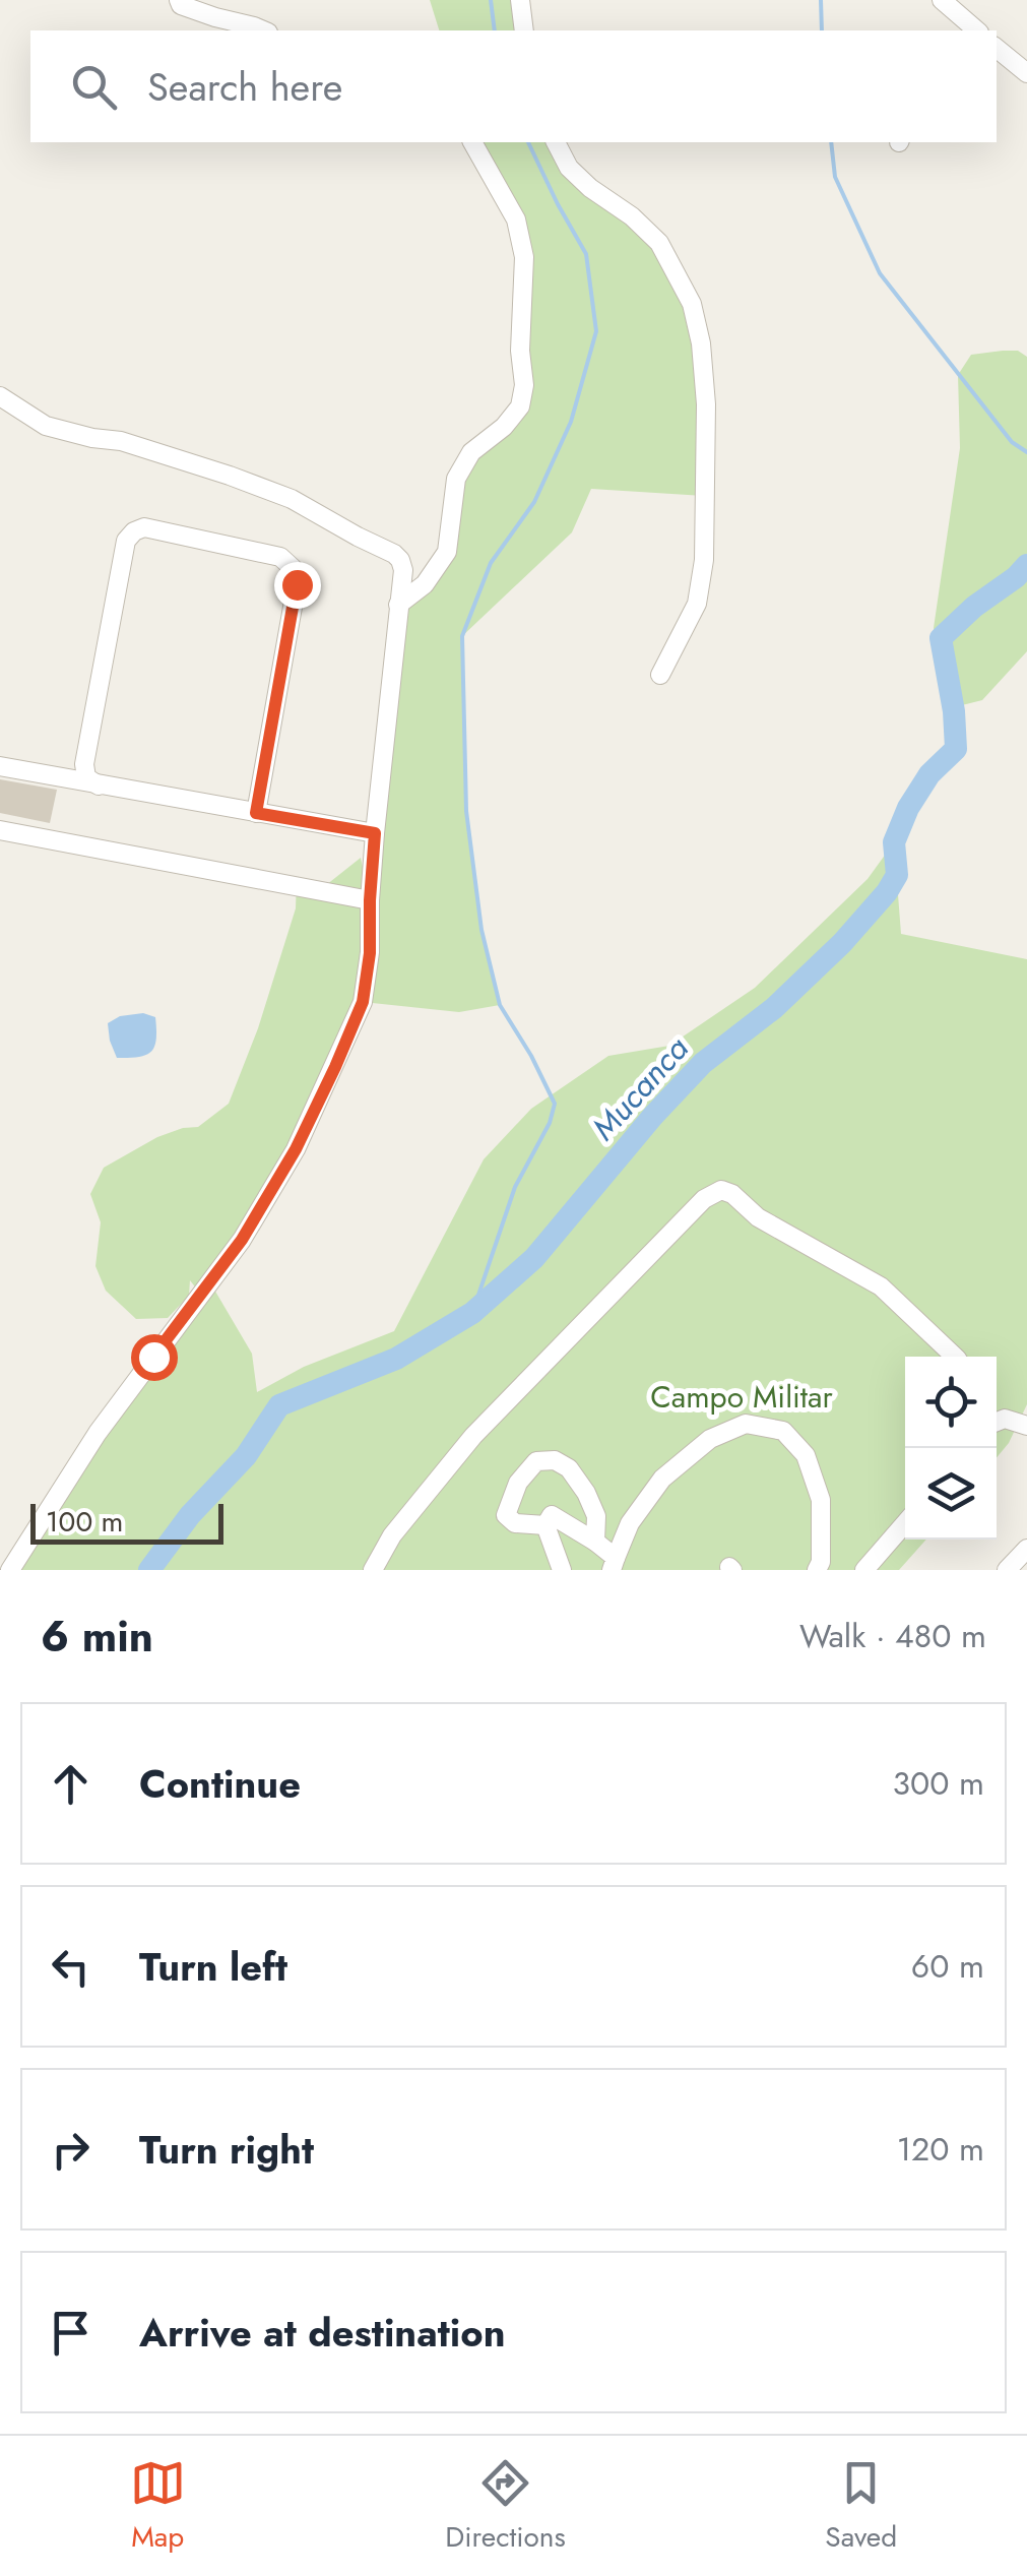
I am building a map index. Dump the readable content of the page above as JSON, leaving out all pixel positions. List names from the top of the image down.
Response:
{
  "water": ["Mucanca"],
  "parks": ["Campo Militar"],
  "scale_bar": "100 m",
  "page": {
    "search": "Search here",
    "scale": "100 m",
    "heading": ["6 min", "Walk · 480 m"],
    "list": [
      ["Continue", "300 m"],
      ["Turn left", "60 m"],
      ["Turn right", "120 m"],
      "Arrive at destination"
    ],
    "nav": ["Map", "Directions", "Saved"]
  }
}
